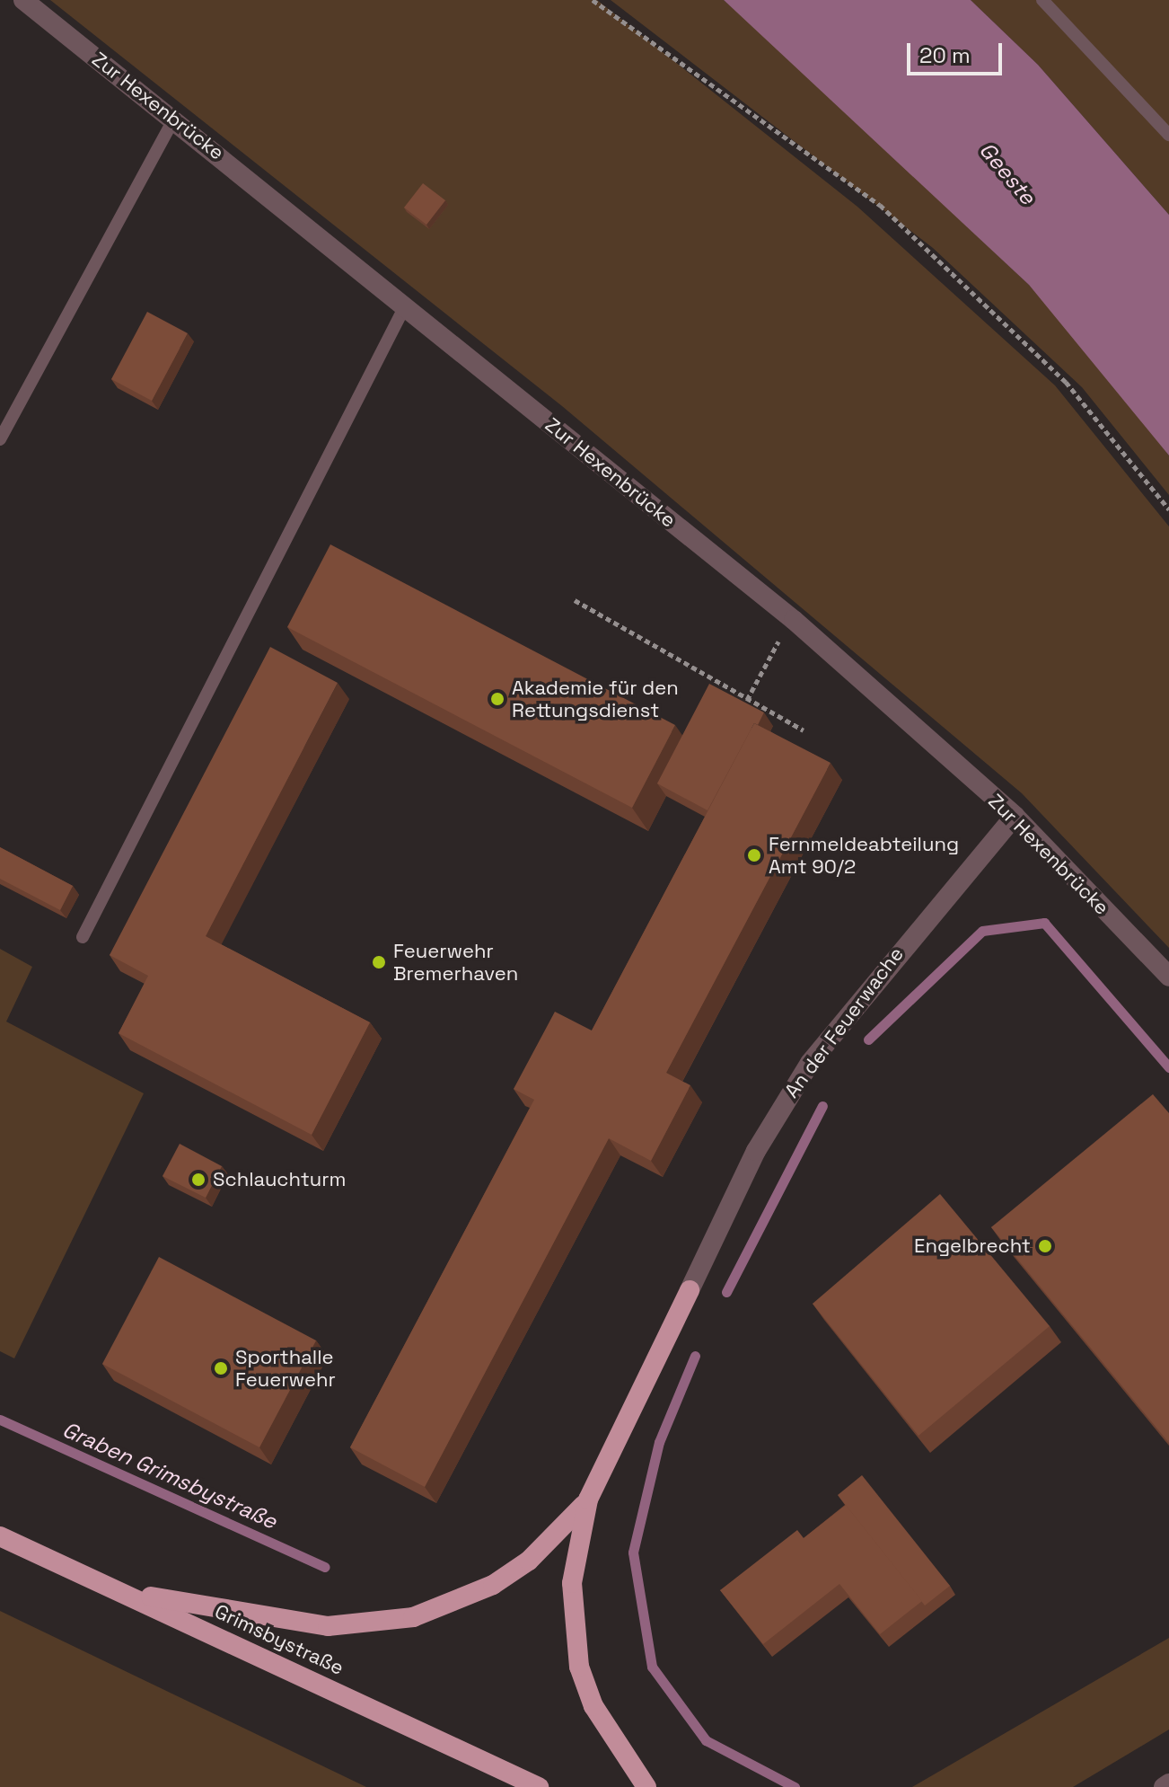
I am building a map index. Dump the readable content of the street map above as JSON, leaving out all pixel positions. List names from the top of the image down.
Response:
{
  "streets": {
    "highway": ["Grimsbystraße"],
    "street": ["Zur Hexenbrücke", "An der Feuerwache"]
  },
  "crossings": [
    ["Zur Hexenbrücke", "An der Feuerwache"]
  ],
  "water": ["Geeste", "Graben Grimsbystraße"],
  "places": [
    "Akademie für den Rettungsdienst",
    "Fernmeldeabteilung Amt 90/2",
    "Feuerwehr Bremerhaven",
    "Schlauchturm",
    "Engelbrecht",
    "Sporthalle Feuerwehr"
  ],
  "scale_bar": "20 m"
}
